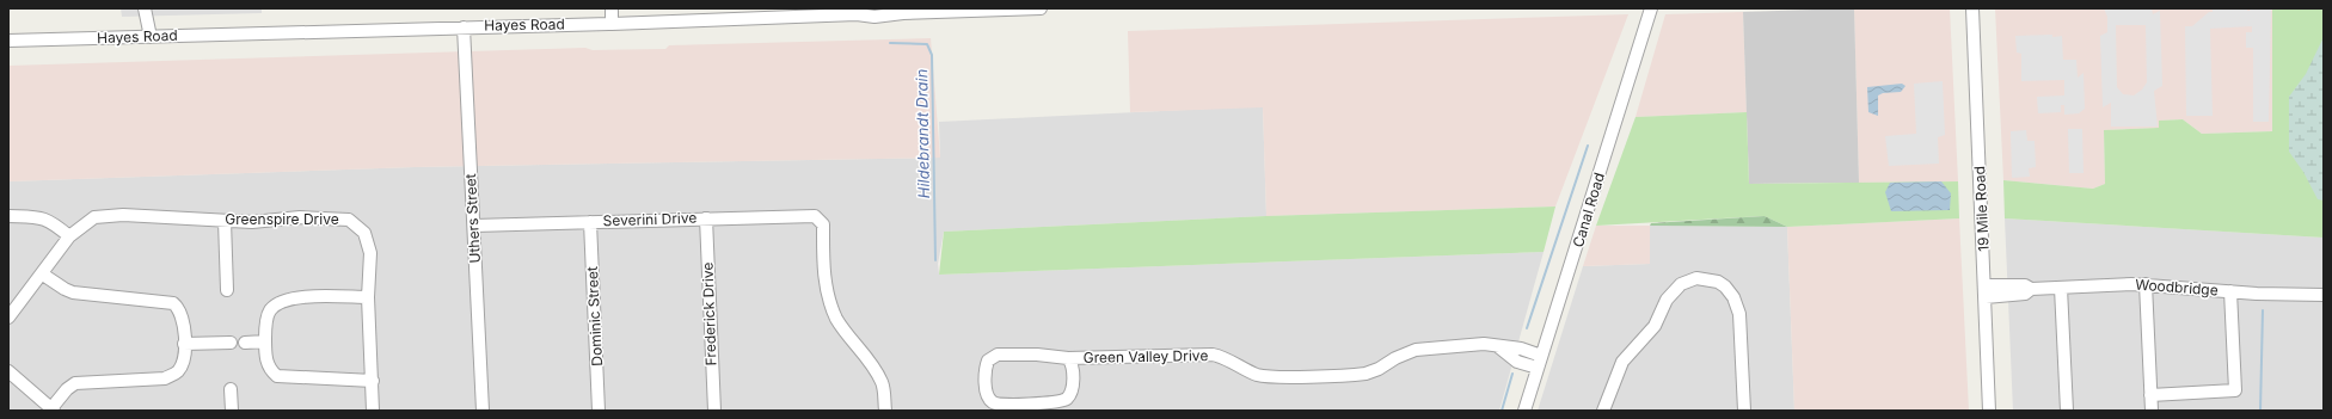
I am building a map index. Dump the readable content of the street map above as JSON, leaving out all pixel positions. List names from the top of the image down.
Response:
{
  "streets": {
    "street": [
      "Hayes Road",
      "19 Mile Road",
      "Canal Road",
      "Uthers Street",
      "Greenspire Drive",
      "Severini Drive",
      "Woodbridge",
      "Frederick Drive",
      "Dominic Street",
      "Green Valley Drive"
    ]
  },
  "crossings": [
    ["Hayes Road", "Uthers Street"],
    ["19 Mile Road", "Woodbridge"],
    ["Canal Road", "Green Valley Drive"],
    ["Uthers Street", "Severini Drive"],
    ["Severini Drive", "Frederick Drive"],
    ["Severini Drive", "Dominic Street"]
  ],
  "water": ["Hildebrandt Drain"]
}
